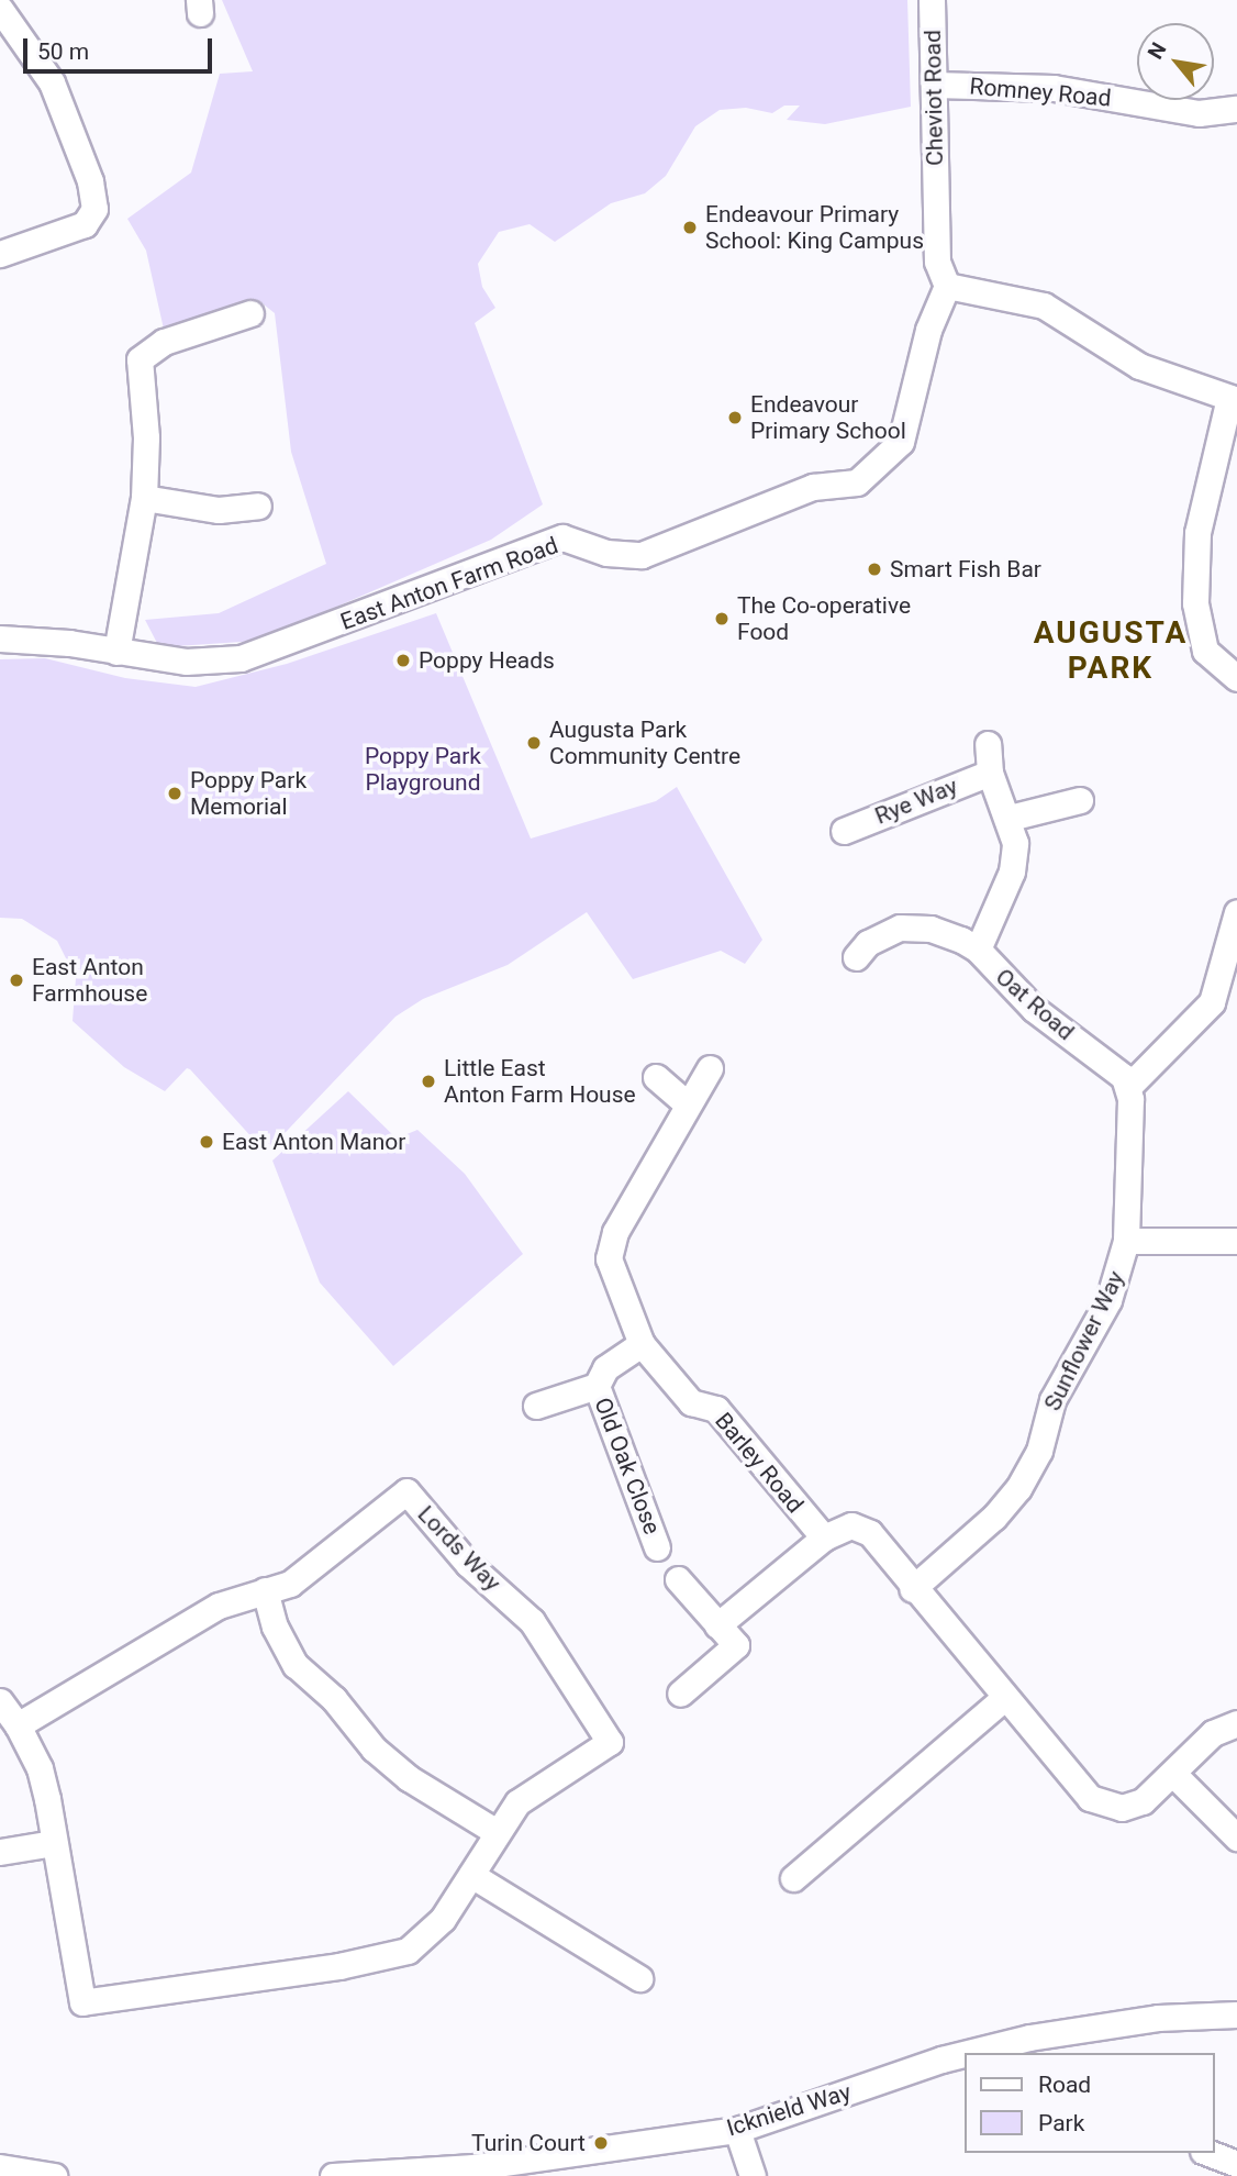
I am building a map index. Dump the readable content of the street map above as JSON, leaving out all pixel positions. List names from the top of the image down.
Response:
{
  "streets": {
    "street": [
      "Romney Road",
      "Cheviot Road",
      "East Anton Farm Road",
      "Rye Way",
      "Oat Road",
      "Sunflower Way",
      "Barley Road",
      "Old Oak Close",
      "Lords Way",
      "Icknield Way"
    ]
  },
  "crossings": [
    ["Romney Road", "Cheviot Road"],
    ["Cheviot Road", "East Anton Farm Road"],
    ["Oat Road", "Sunflower Way"],
    ["Barley Road", "Old Oak Close"]
  ],
  "districts": ["AUGUSTA PARK"],
  "parks": ["Poppy Park Playground"],
  "places": [
    "Endeavour Primary School: King Campus",
    "Endeavour Primary School",
    "Smart Fish Bar",
    "The Co-operative Food",
    "Poppy Heads",
    "Augusta Park Community Centre",
    "Poppy Park Memorial",
    "East Anton Farmhouse",
    "Little East Anton Farm House",
    "East Anton Manor",
    "Turin Court"
  ],
  "legend": ["Road", "Park"],
  "scale_bar": "50 m",
  "north": "top left"
}
